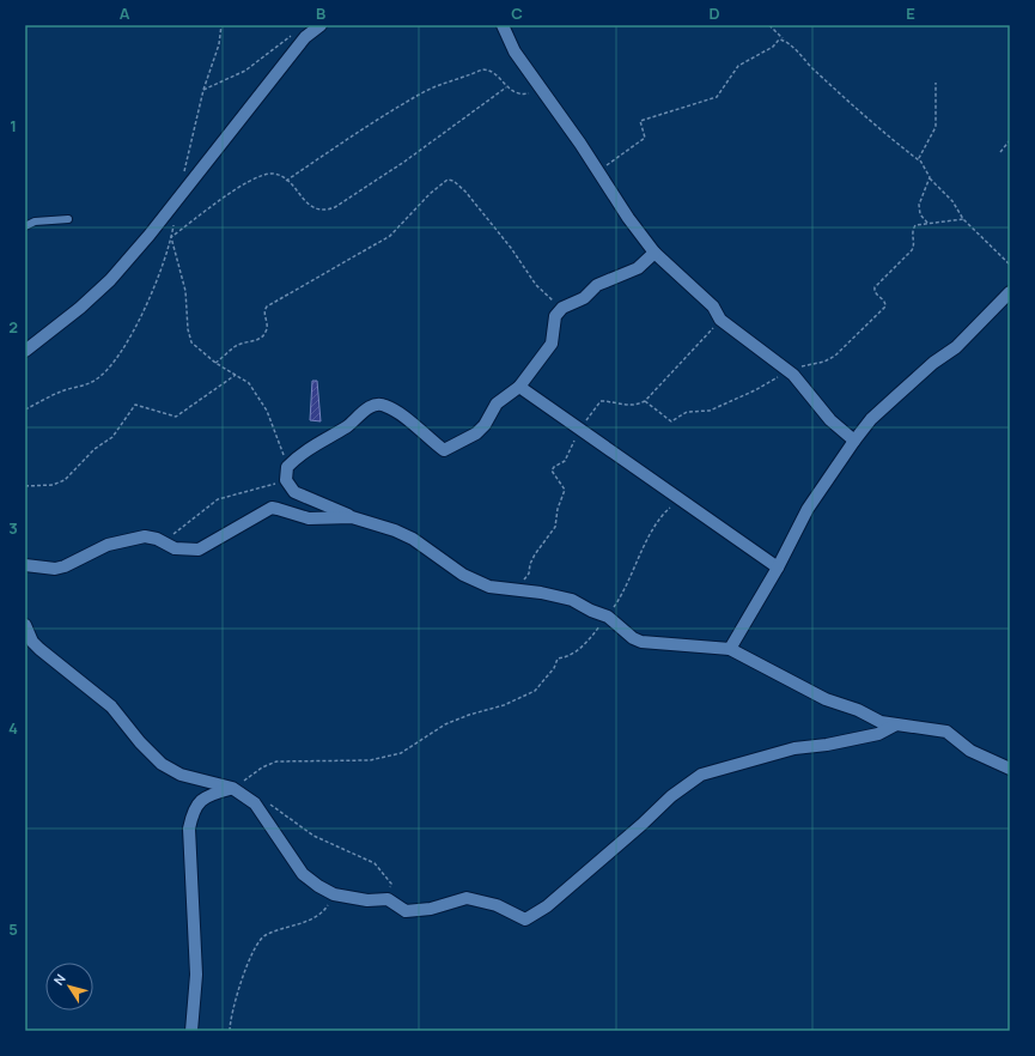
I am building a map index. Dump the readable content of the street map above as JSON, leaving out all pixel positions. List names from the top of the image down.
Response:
{
  "north": "top left",
  "grid": {
    "columns": [
      "A",
      "B",
      "C",
      "D",
      "E"
    ],
    "rows": [
      "1",
      "2",
      "3",
      "4",
      "5"
    ]
  }
}
